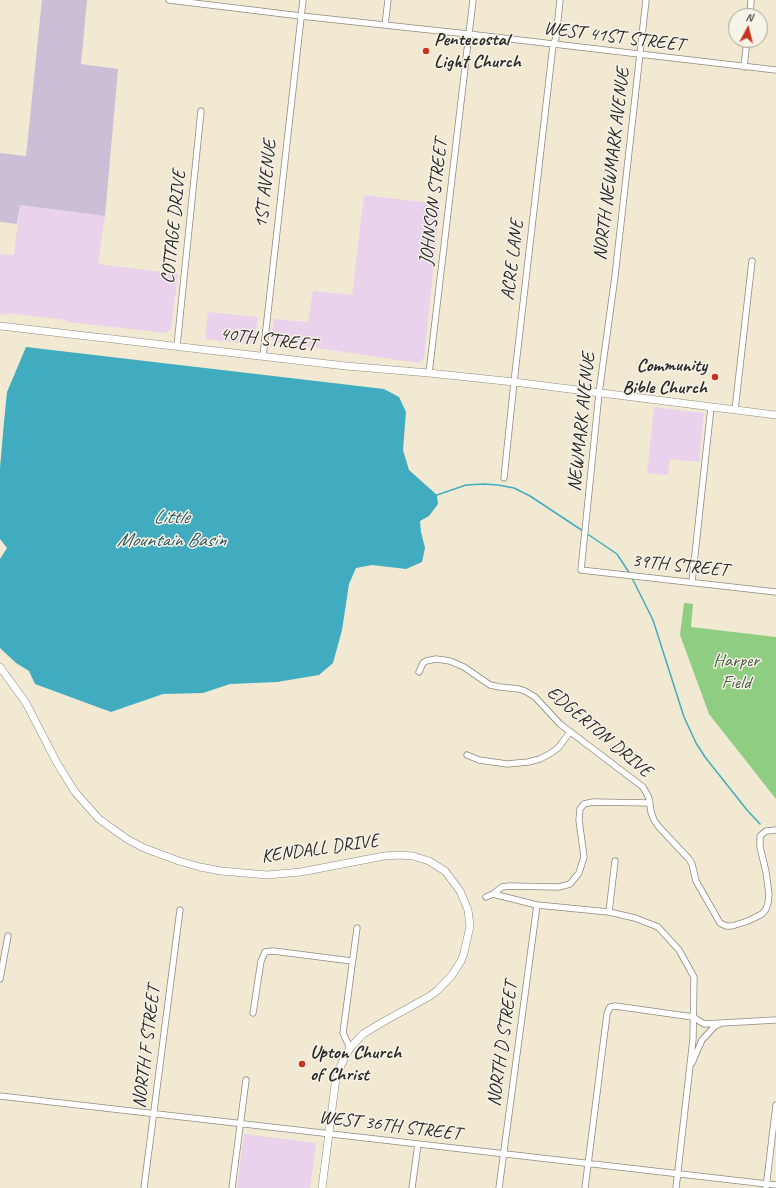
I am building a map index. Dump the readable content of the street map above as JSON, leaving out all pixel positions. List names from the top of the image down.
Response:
{
  "streets": {
    "main road": ["40TH STREET", "KENDALL DRIVE"],
    "street": [
      "WEST 41ST STREET",
      "NORTH NEWMARK AVENUE",
      "1ST AVENUE",
      "JOHNSON STREET",
      "COTTAGE DRIVE",
      "ACRE LANE",
      "NEWMARK AVENUE",
      "39TH STREET",
      "EDGERTON DRIVE",
      "NORTH D STREET",
      "NORTH F STREET",
      "WEST 36TH STREET"
    ]
  },
  "crossings": [
    ["WEST 41ST STREET", "NORTH NEWMARK AVENUE"],
    ["WEST 41ST STREET", "1ST AVENUE"],
    ["WEST 41ST STREET", "JOHNSON STREET"],
    ["WEST 41ST STREET", "ACRE LANE"],
    ["NORTH NEWMARK AVENUE", "NEWMARK AVENUE"],
    ["1ST AVENUE", "40TH STREET"],
    ["JOHNSON STREET", "40TH STREET"],
    ["COTTAGE DRIVE", "40TH STREET"],
    ["ACRE LANE", "40TH STREET"],
    ["40TH STREET", "NEWMARK AVENUE"],
    ["NEWMARK AVENUE", "39TH STREET"],
    ["KENDALL DRIVE", "WEST 36TH STREET"],
    ["NORTH D STREET", "WEST 36TH STREET"],
    ["NORTH F STREET", "WEST 36TH STREET"]
  ],
  "water": ["Little Mountain Basin"],
  "parks": ["Harper Field"],
  "places": ["Pentecostal Light Church", "Community Bible Church", "Upton Church of Christ"],
  "north": "top"
}
